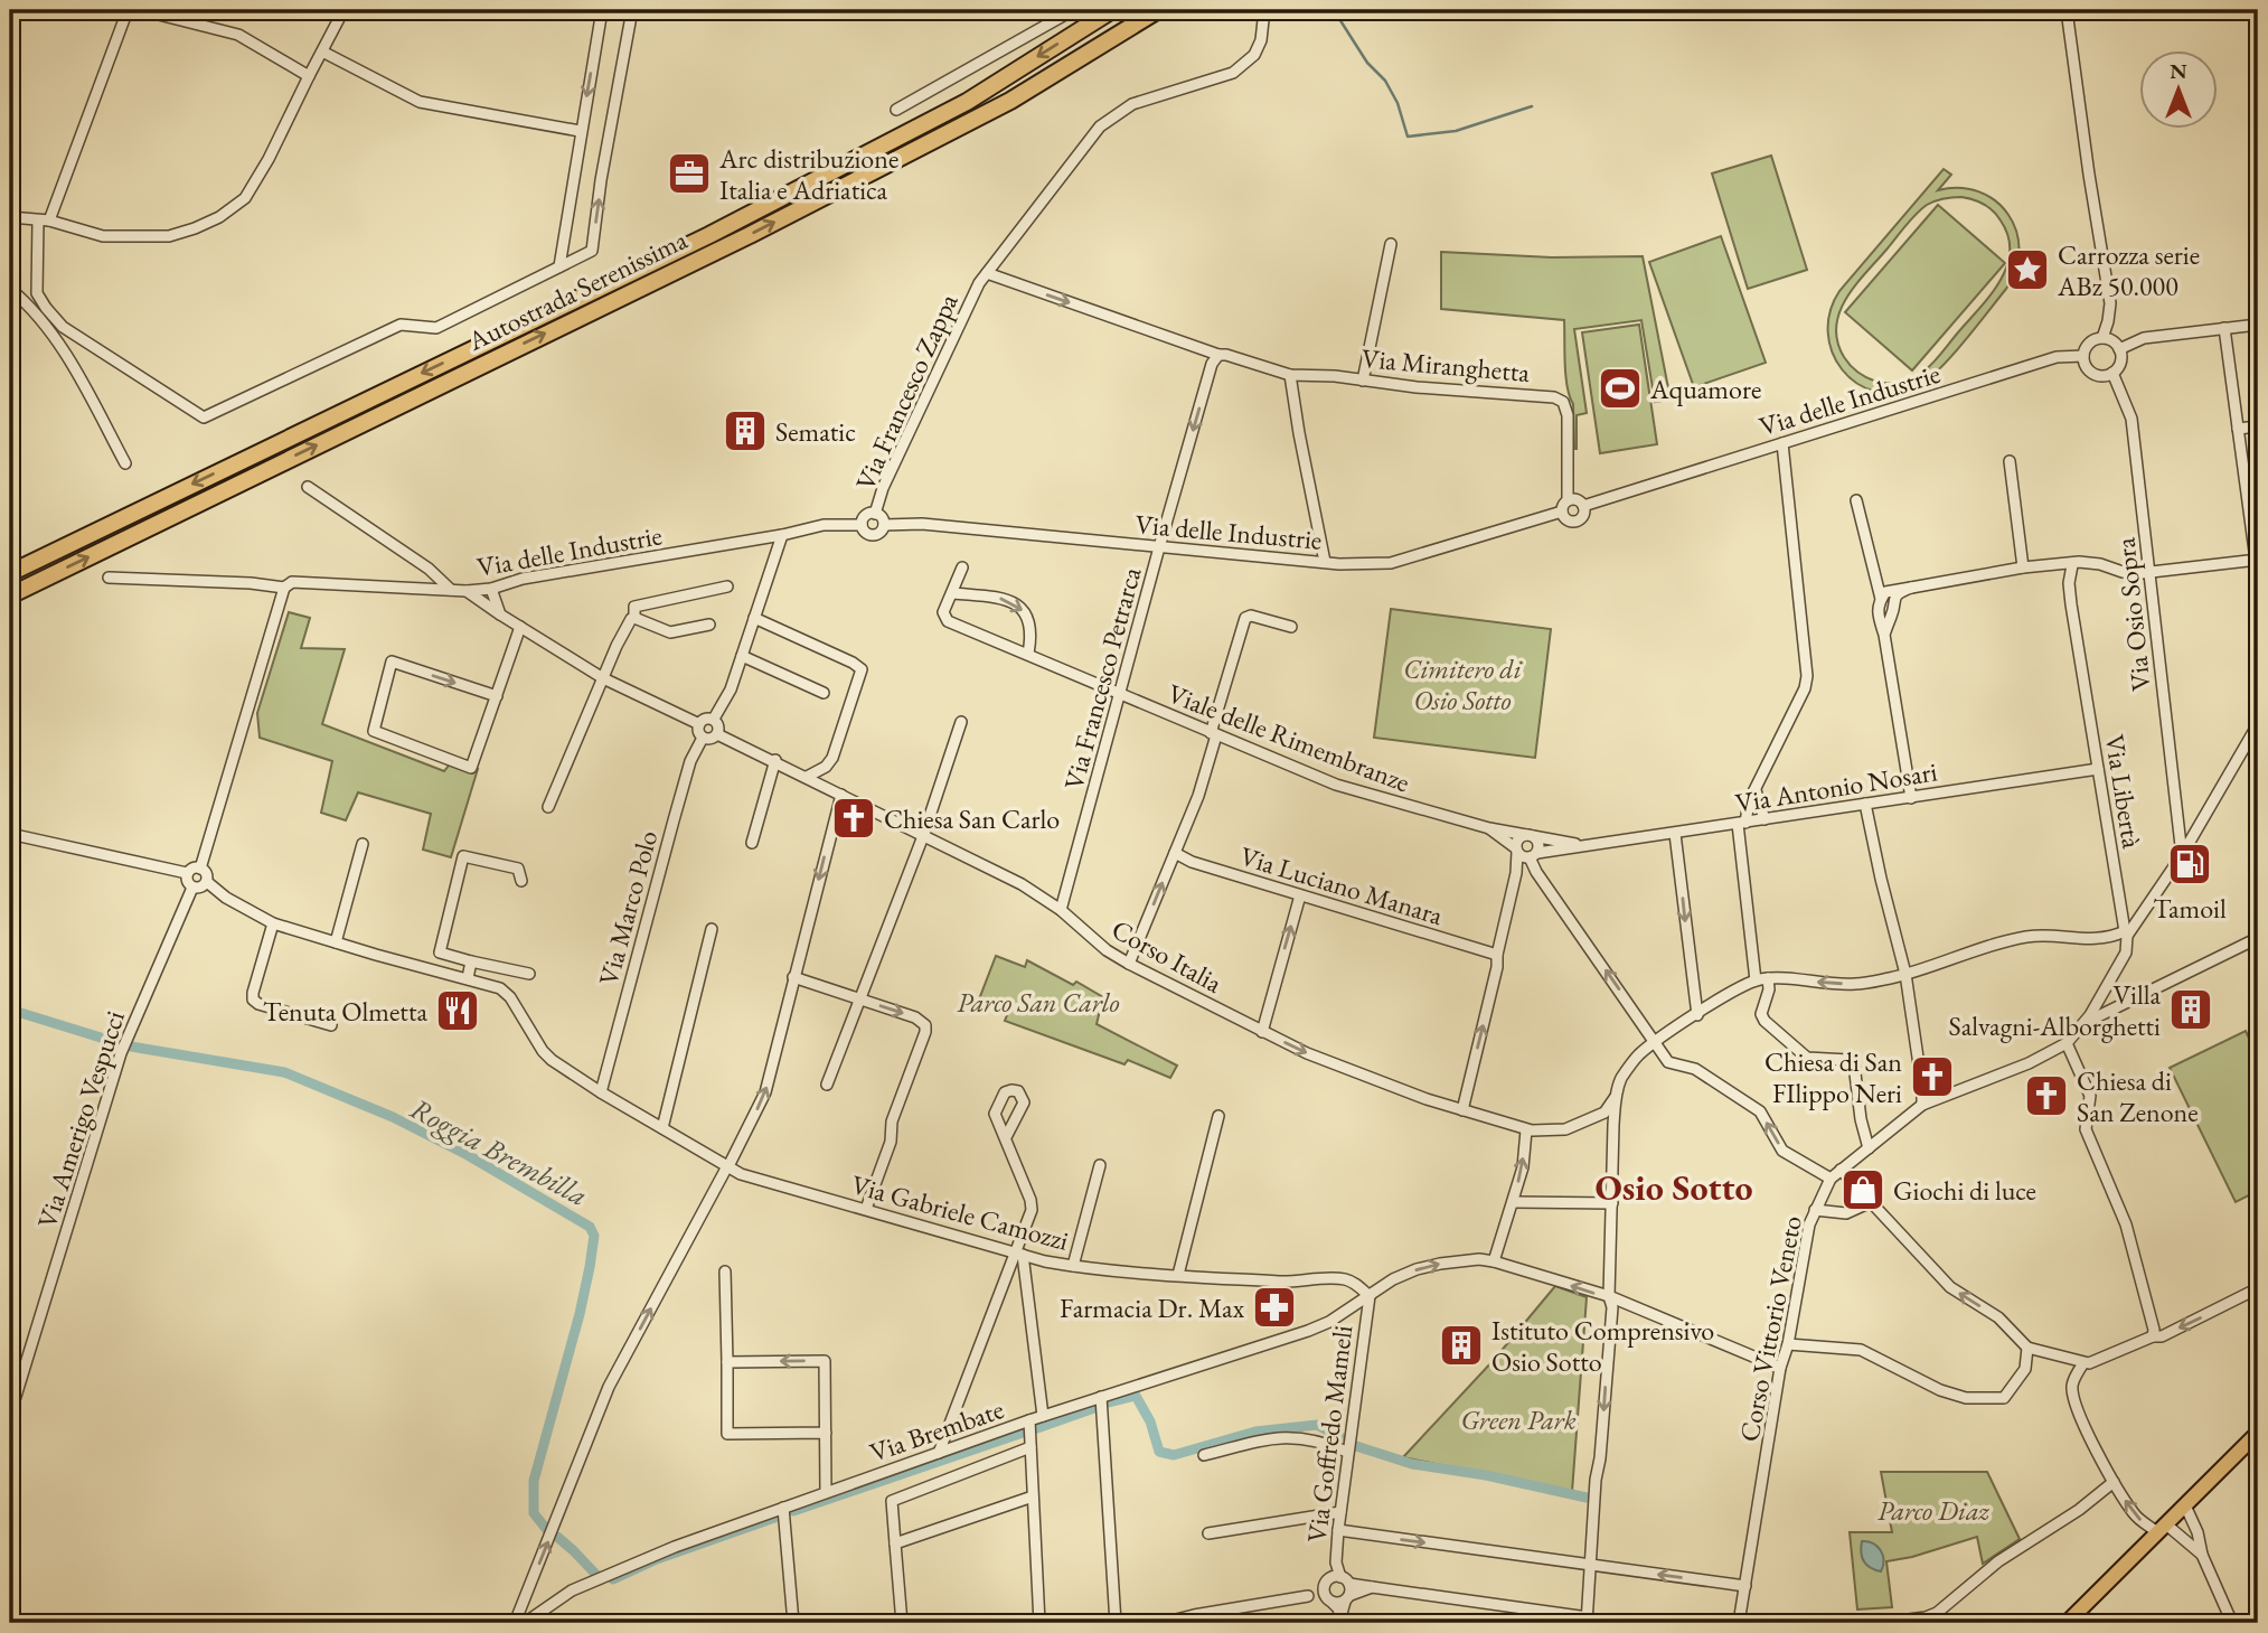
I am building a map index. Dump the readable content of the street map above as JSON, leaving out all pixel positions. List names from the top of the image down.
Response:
{
  "streets": {
    "highway": ["Autostrada Serenissima"],
    "street": [
      "Via Miranghetta",
      "Via Francesco Zappa",
      "Via delle Industrie",
      "Via Osio Sopra",
      "Via Francesco Petrarca",
      "Viale delle Rimembranze",
      "Via Antonio Nosari",
      "Via Libertà",
      "Via Luciano Manara",
      "Via Marco Polo",
      "Corso Italia",
      "Via Amerigo Vespucci",
      "Via Gabriele Camozzi",
      "Corso Vittorio Veneto",
      "Via Brembate",
      "Via Goffredo Mameli"
    ]
  },
  "crossings": [
    ["Via Miranghetta", "Via Francesco Zappa"],
    ["Via Miranghetta", "Via delle Industrie"],
    ["Via Miranghetta", "Via Francesco Petrarca"],
    ["Via Francesco Zappa", "Via delle Industrie"],
    ["Via delle Industrie", "Via Osio Sopra"],
    ["Via delle Industrie", "Via Francesco Petrarca"],
    ["Via Francesco Petrarca", "Viale delle Rimembranze"],
    ["Via Francesco Petrarca", "Corso Italia"],
    ["Viale delle Rimembranze", "Via Antonio Nosari"],
    ["Via Antonio Nosari", "Via Libertà"],
    ["Via Marco Polo", "Corso Italia"],
    ["Via Marco Polo", "Via Gabriele Camozzi"],
    ["Via Amerigo Vespucci", "Via Gabriele Camozzi"],
    ["Via Gabriele Camozzi", "Via Brembate"],
    ["Via Gabriele Camozzi", "Via Goffredo Mameli"],
    ["Corso Vittorio Veneto", "Via Brembate"],
    ["Via Brembate", "Via Goffredo Mameli"]
  ],
  "one_way": ["Via Miranghetta"],
  "districts": ["Osio Sotto"],
  "water": ["Roggia Brembilla"],
  "parks": [
    "Cimitero di Osio Sotto",
    "Parco San Carlo",
    "Green Park",
    "Parco Diaz"
  ],
  "places": {
    "office": ["Arc distribuzione Italia e Adriatica"],
    "place": ["Carrozza serie ABz 50.000"],
    "sports": ["Aquamore"],
    "building": ["Sematic", "Villa Salvagni-Alborghetti", "Istituto Comprensivo Osio Sotto"],
    "church": ["Chiesa San Carlo", "Chiesa di San FIlippo Neri", "Chiesa di San Zenone"],
    "fuel station": ["Tamoil"],
    "restaurant": ["Tenuta Olmetta"],
    "shop": ["Giochi di luce"],
    "pharmacy": ["Farmacia Dr. Max"]
  },
  "north": "top"
}
